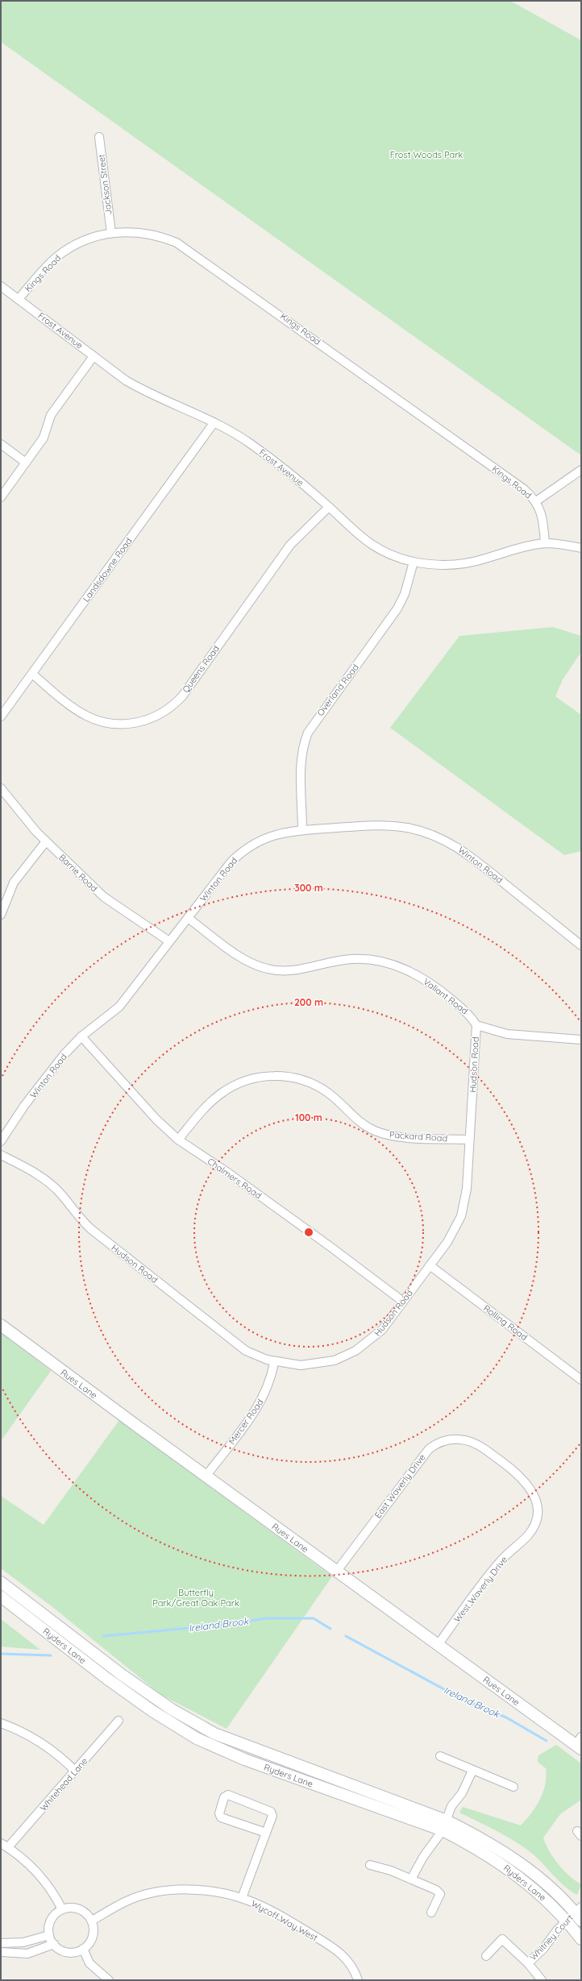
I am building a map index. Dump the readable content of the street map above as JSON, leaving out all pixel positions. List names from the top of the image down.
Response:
{
  "streets": {
    "main road": ["Rues Lane", "Ryders Lane"],
    "street": [
      "Jackson Street",
      "Kings Road",
      "Frost Avenue",
      "Landsdowne Road",
      "Queens Road",
      "Overland Road",
      "Winton Road",
      "Barrie Road",
      "Valiant Road",
      "Hudson Road",
      "Packard Road",
      "Chalmers Road",
      "Rolling Road",
      "Mercer Road",
      "East Waverly Drive",
      "West Waverly Drive",
      "Whitehead Lane",
      "Wycoff Way West",
      "Whitney Court"
    ]
  },
  "crossings": [
    ["Jackson Street", "Kings Road"],
    ["Kings Road", "Frost Avenue"],
    ["Frost Avenue", "Landsdowne Road"],
    ["Frost Avenue", "Queens Road"],
    ["Frost Avenue", "Overland Road"],
    ["Landsdowne Road", "Queens Road"],
    ["Overland Road", "Winton Road"],
    ["Winton Road", "Barrie Road"],
    ["Winton Road", "Valiant Road"],
    ["Winton Road", "Chalmers Road"],
    ["Valiant Road", "Hudson Road"],
    ["Hudson Road", "Packard Road"],
    ["Hudson Road", "Chalmers Road"],
    ["Hudson Road", "Rolling Road"],
    ["Hudson Road", "Mercer Road"],
    ["Packard Road", "Chalmers Road"],
    ["Rues Lane", "Mercer Road"],
    ["Rues Lane", "East Waverly Drive"],
    ["Rues Lane", "West Waverly Drive"],
    ["East Waverly Drive", "West Waverly Drive"],
    ["Ryders Lane", "Whitney Court"]
  ],
  "water": ["Ireland Brook"],
  "parks": ["Frost Woods Park", "Butterfly Park/Great Oak Park"],
  "rings": ["300 m", "200 m", "100 m"]
}
